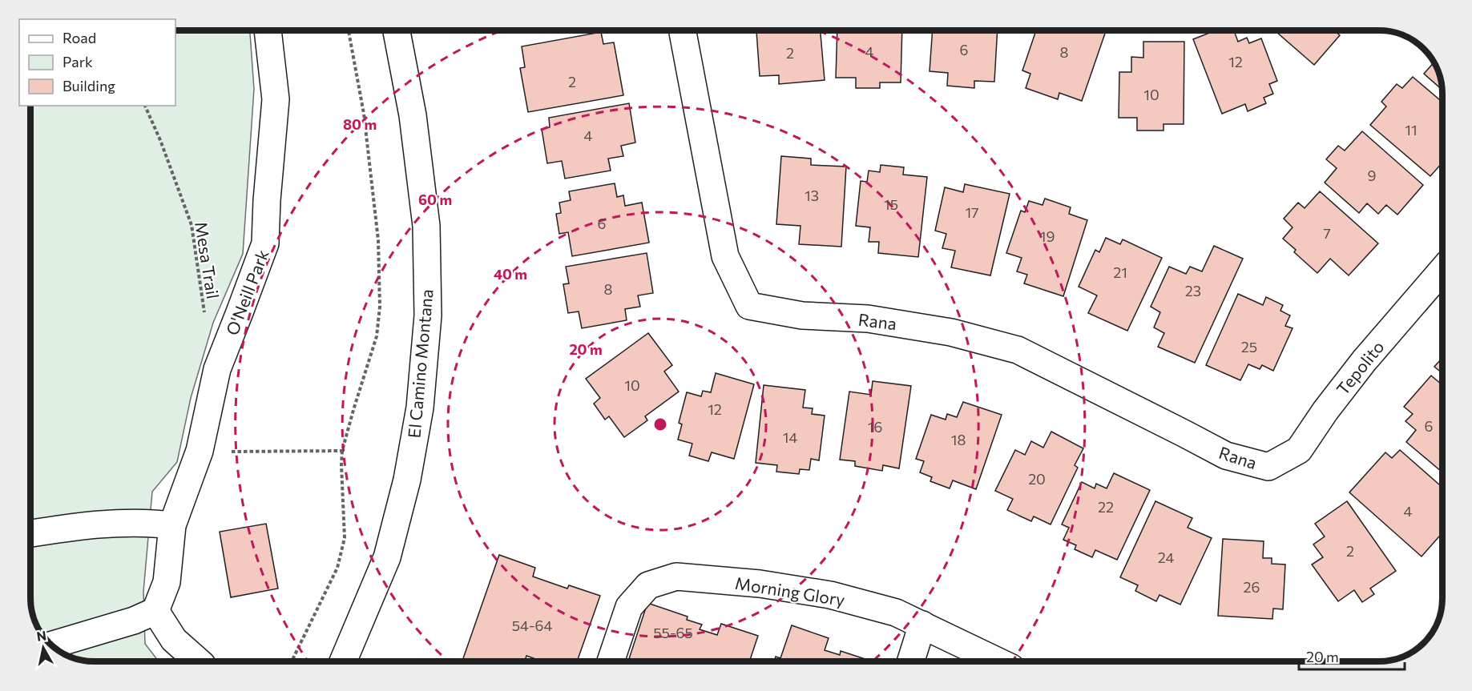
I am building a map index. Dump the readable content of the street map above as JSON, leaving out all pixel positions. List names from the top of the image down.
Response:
{
  "streets": {
    "street": [
      "O'Neill Park",
      "Rana",
      "El Camino Montana",
      "Tepolito",
      "Morning Glory"
    ],
    "path": ["Mesa Trail"]
  },
  "crossings": [
    ["Rana", "Tepolito"]
  ],
  "house_numbers": [
    "6",
    "4",
    "8",
    "2",
    "12",
    "2",
    "10",
    "11",
    "4",
    "9",
    "13",
    "15",
    "17",
    "6",
    "7",
    "19",
    "21",
    "8",
    "23",
    "25",
    "10",
    "12",
    "6",
    "16",
    "14",
    "18",
    "20",
    "22",
    "4",
    "2",
    "24",
    "26",
    "54-64",
    "55-65"
  ],
  "legend": ["Road", "Park", "Building"],
  "scale_bar": "20 m",
  "north": "top",
  "rings": [
    "80 m",
    "60 m",
    "40 m",
    "20 m"
  ]
}
